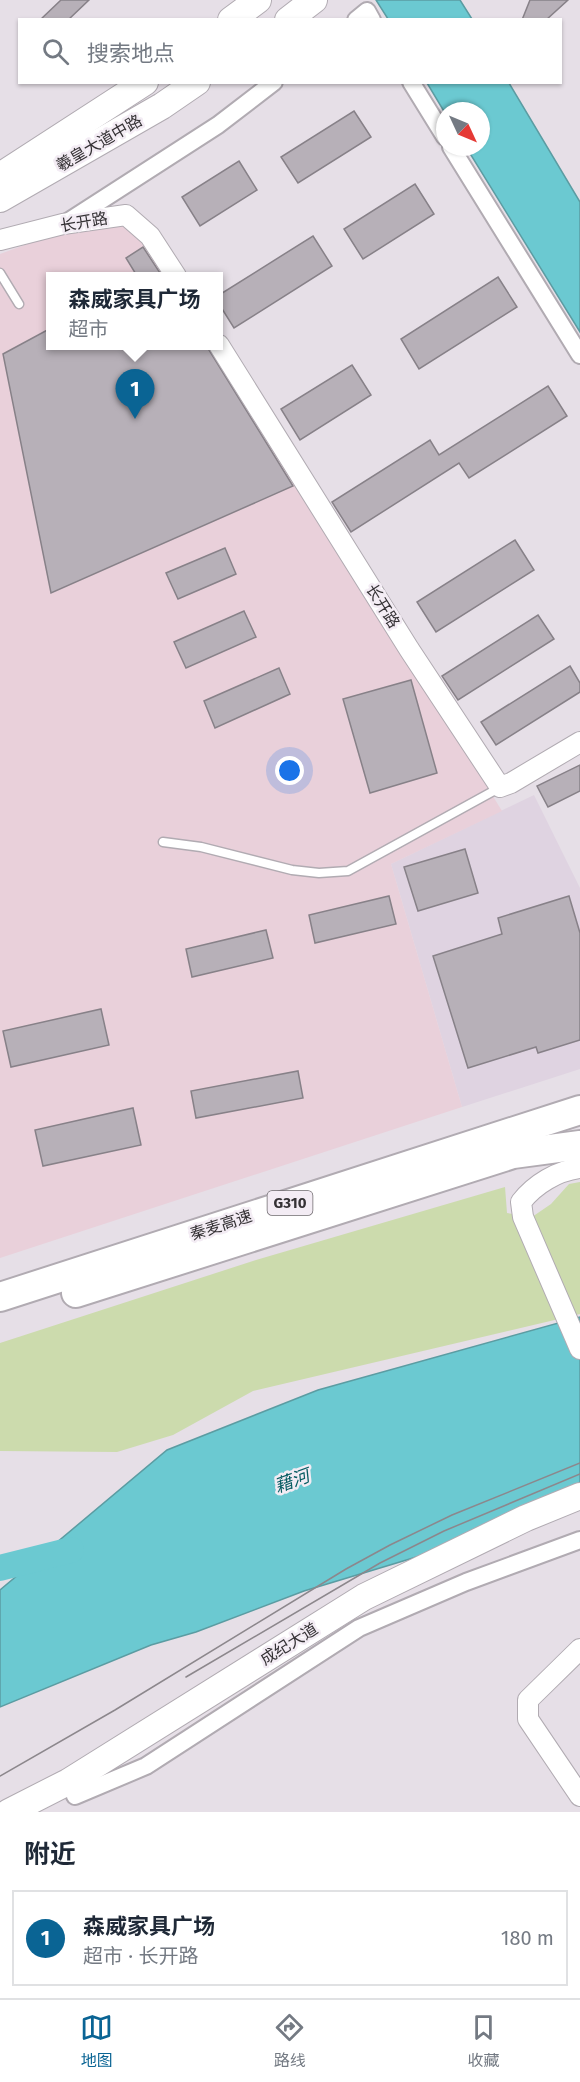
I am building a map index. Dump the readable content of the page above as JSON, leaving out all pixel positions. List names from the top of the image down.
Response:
{
  "streets": {
    "highway": ["G310", "秦麦高速"],
    "main road": ["羲皇大道中路", "成纪大道"],
    "street": ["长开路"]
  },
  "water": ["藉河"],
  "north": "bottom right",
  "page": {
    "search": "搜索地点",
    "popup": ["森威家具广场", "超市"],
    "pins": "1",
    "heading": "附近",
    "list": [
      {
        "mark": "1",
        "name": "森威家具广场",
        "note": "超市 · 长开路",
        "value": "180 m"
      }
    ],
    "nav": ["地图", "路线", "收藏"]
  }
}
